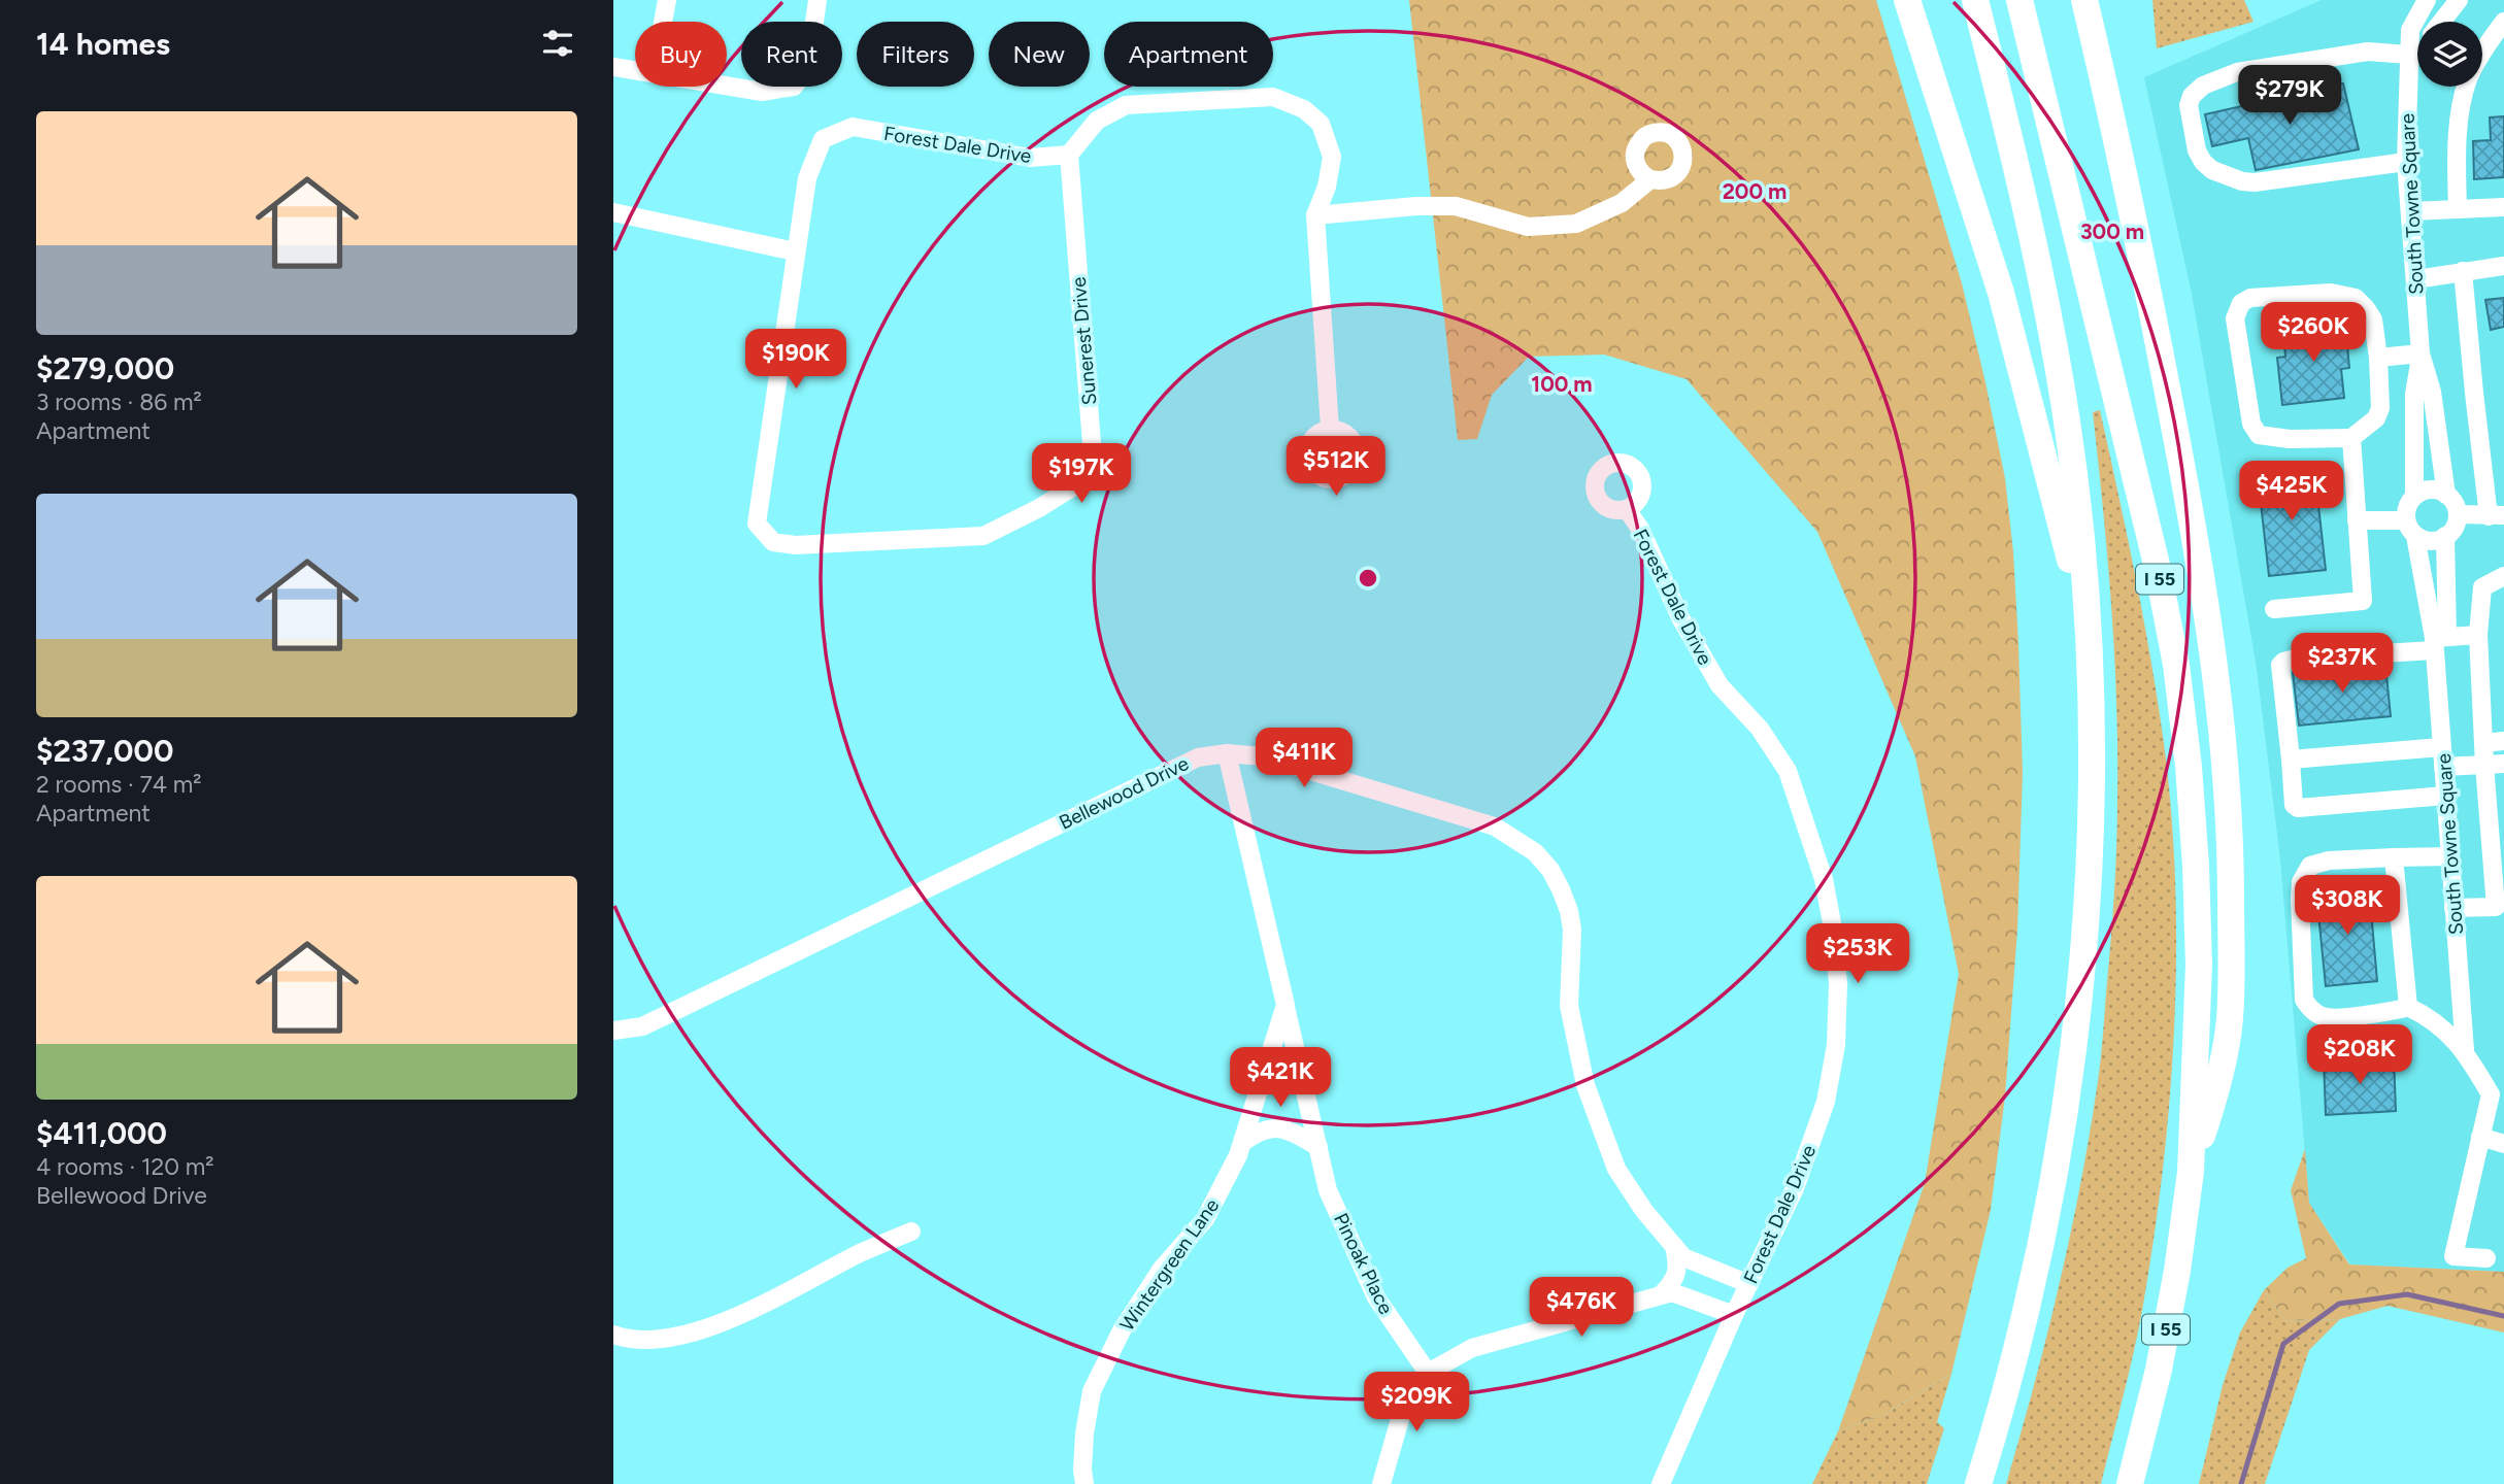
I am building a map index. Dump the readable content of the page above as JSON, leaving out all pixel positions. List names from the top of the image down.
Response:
{
  "streets": {
    "highway": ["I 55"],
    "street": [
      "Forest Dale Drive",
      "South Towne Square",
      "Sunerest Drive",
      "Bellewood Drive",
      "Pinoak Place",
      "Wintergreen Lane"
    ]
  },
  "crossings": [
    ["Forest Dale Drive", "Sunerest Drive"],
    ["Forest Dale Drive", "Bellewood Drive"],
    ["Pinoak Place", "Wintergreen Lane"]
  ],
  "page": {
    "heading": "14 homes",
    "chip": [
      "Buy",
      "Rent",
      "Filters",
      "New",
      "Apartment"
    ],
    "price": [
      "$279K",
      "$260K",
      "$190K",
      "$512K",
      "$197K",
      "$425K",
      "$237K",
      "$411K",
      "$308K",
      "$253K",
      "$208K",
      "$421K",
      "$476K",
      "$209K"
    ],
    "list": [
      {
        "name": "$279,000",
        "note": "3 rooms · 86 m² · Apartment"
      },
      {
        "name": "$237,000",
        "note": "2 rooms · 74 m² · Apartment"
      },
      {
        "name": "$411,000",
        "note": "4 rooms · 120 m² · Bellewood Drive"
      }
    ]
  },
  "rings": ["200 m", "300 m", "100 m"]
}
